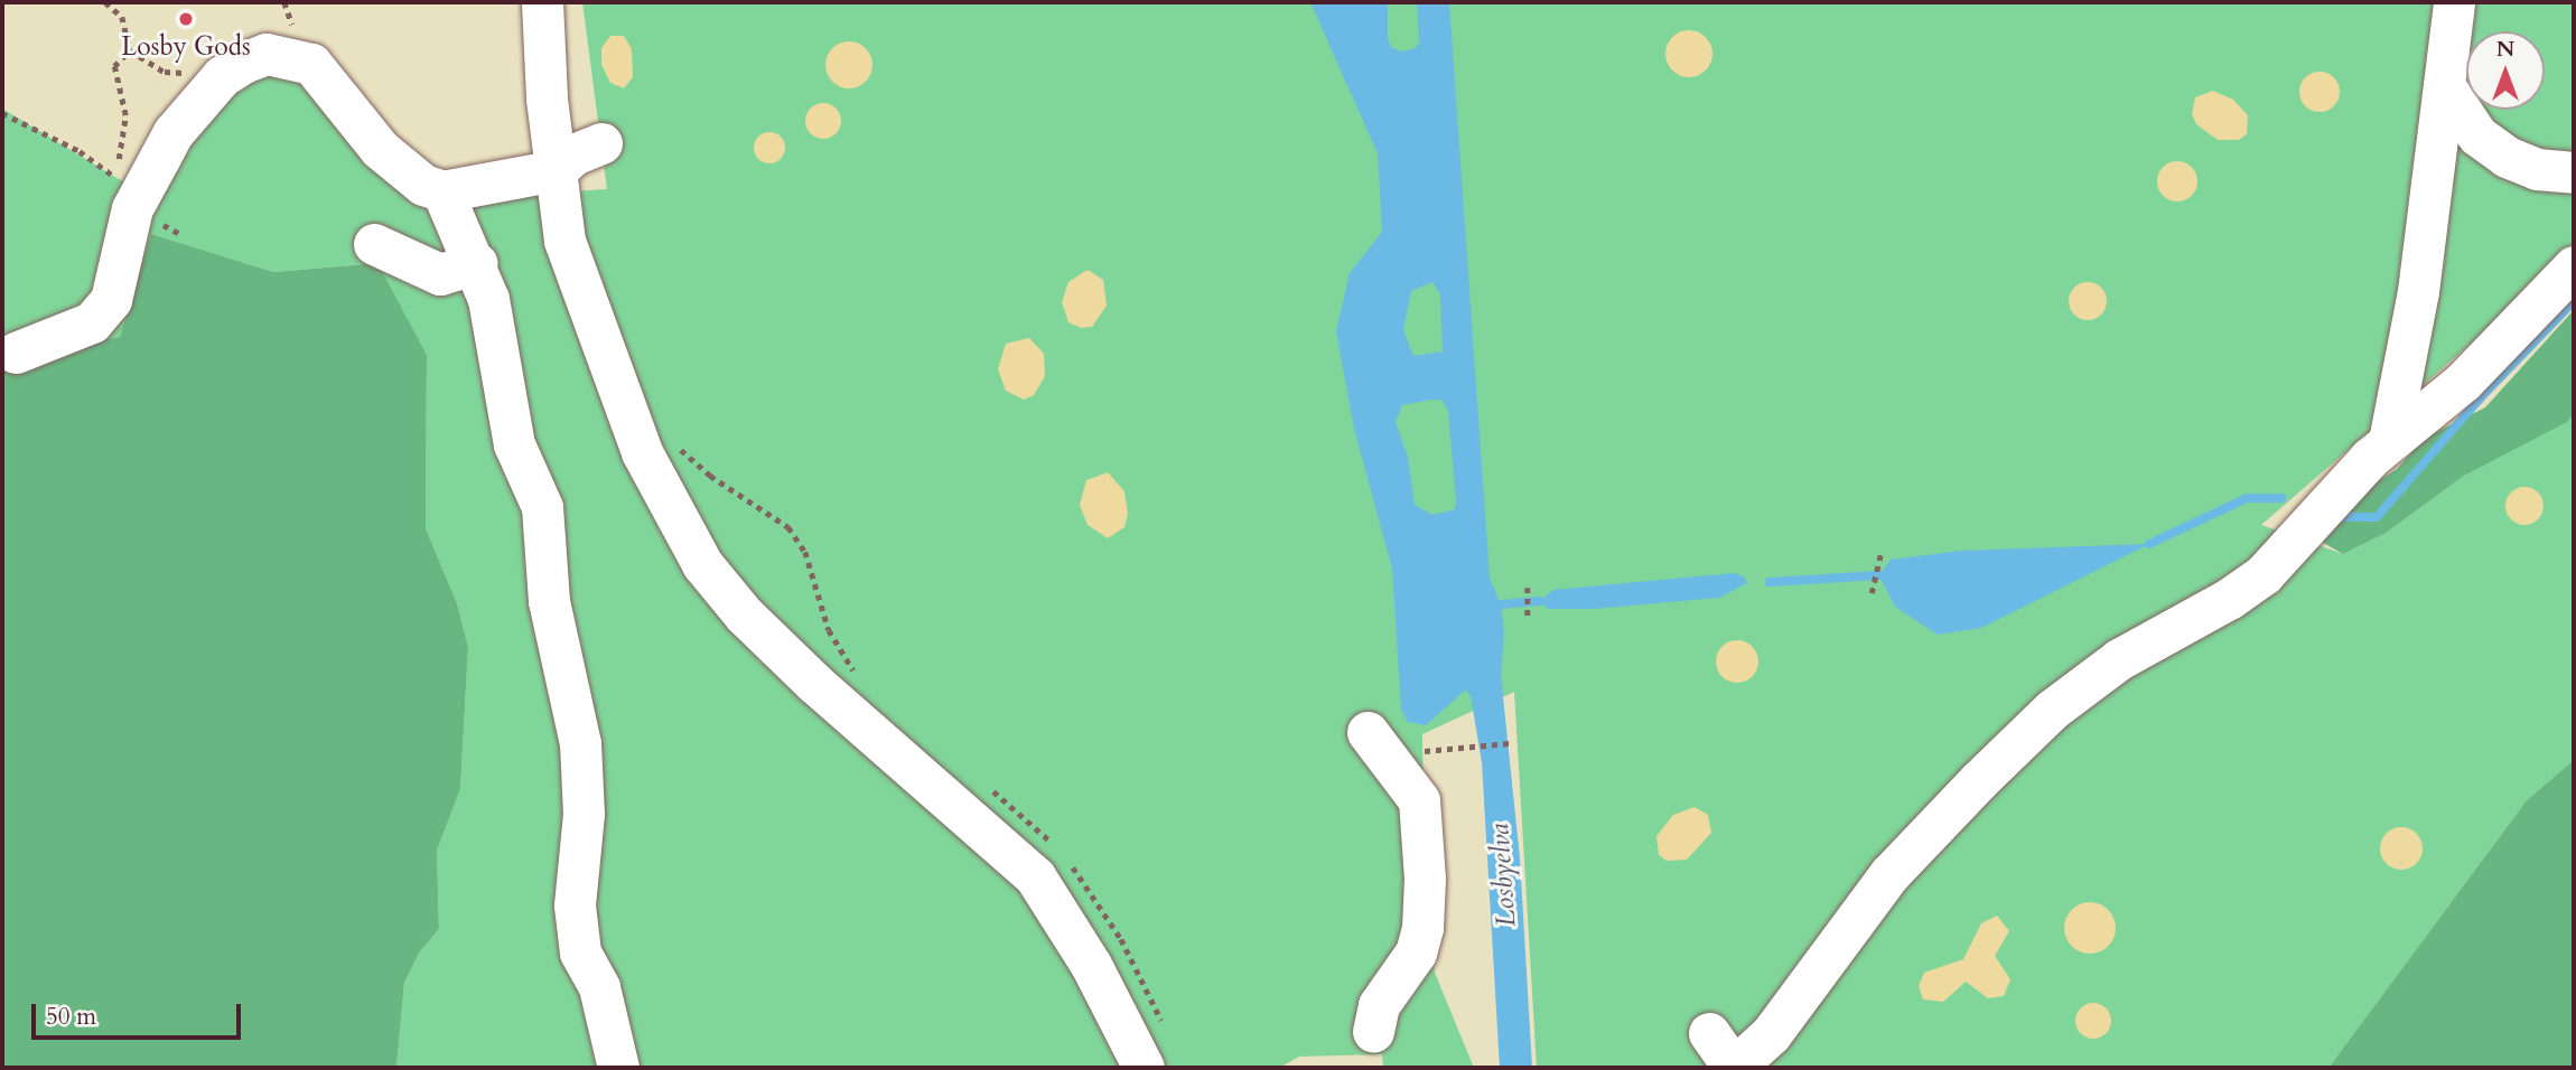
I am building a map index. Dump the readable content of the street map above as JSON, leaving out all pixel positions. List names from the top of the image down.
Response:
{
  "water": ["Losbyelva"],
  "places": ["Losby Gods"],
  "scale_bar": "50 m",
  "north": "top"
}
